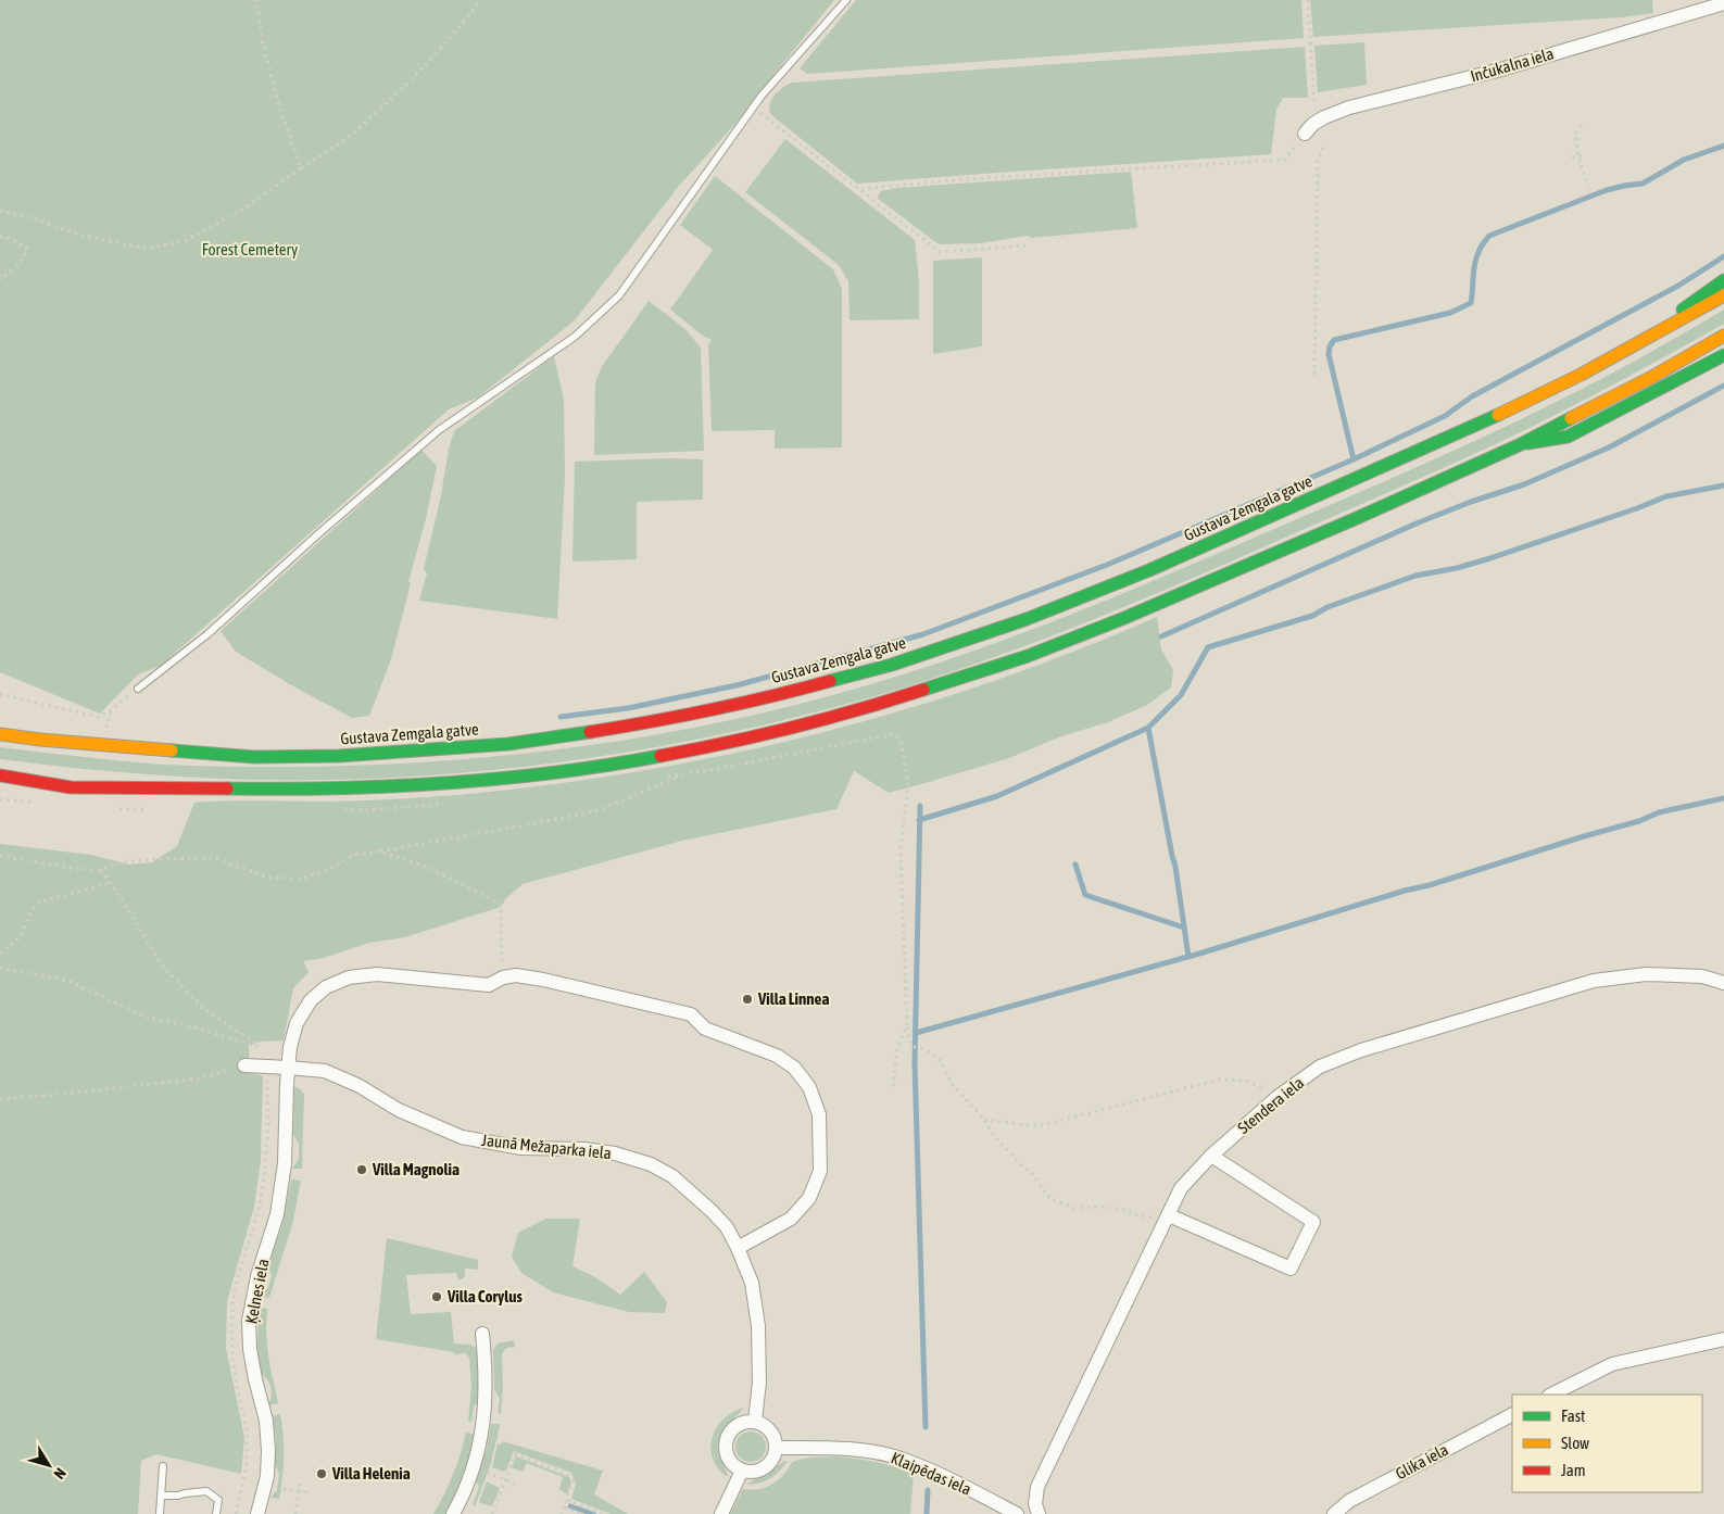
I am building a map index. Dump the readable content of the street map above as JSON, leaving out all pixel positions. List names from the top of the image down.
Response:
{
  "streets": {
    "main road": ["Gustava Zemgala gatve"],
    "street": [
      "Inčukalna iela",
      "Stendera iela",
      "Jaunā Mežaparka iela",
      "Ķelnes iela",
      "Glika iela",
      "Klaipēdas iela"
    ]
  },
  "crossings": [
    ["Jaunā Mežaparka iela", "Ķelnes iela"],
    ["Jaunā Mežaparka iela", "Klaipēdas iela"]
  ],
  "parks": ["Forest Cemetery"],
  "places": [
    "Villa Linnea",
    "Villa Magnolia",
    "Villa Corylus",
    "Villa Helenia"
  ],
  "legend": ["Fast", "Slow", "Jam"],
  "north": "bottom right"
}
